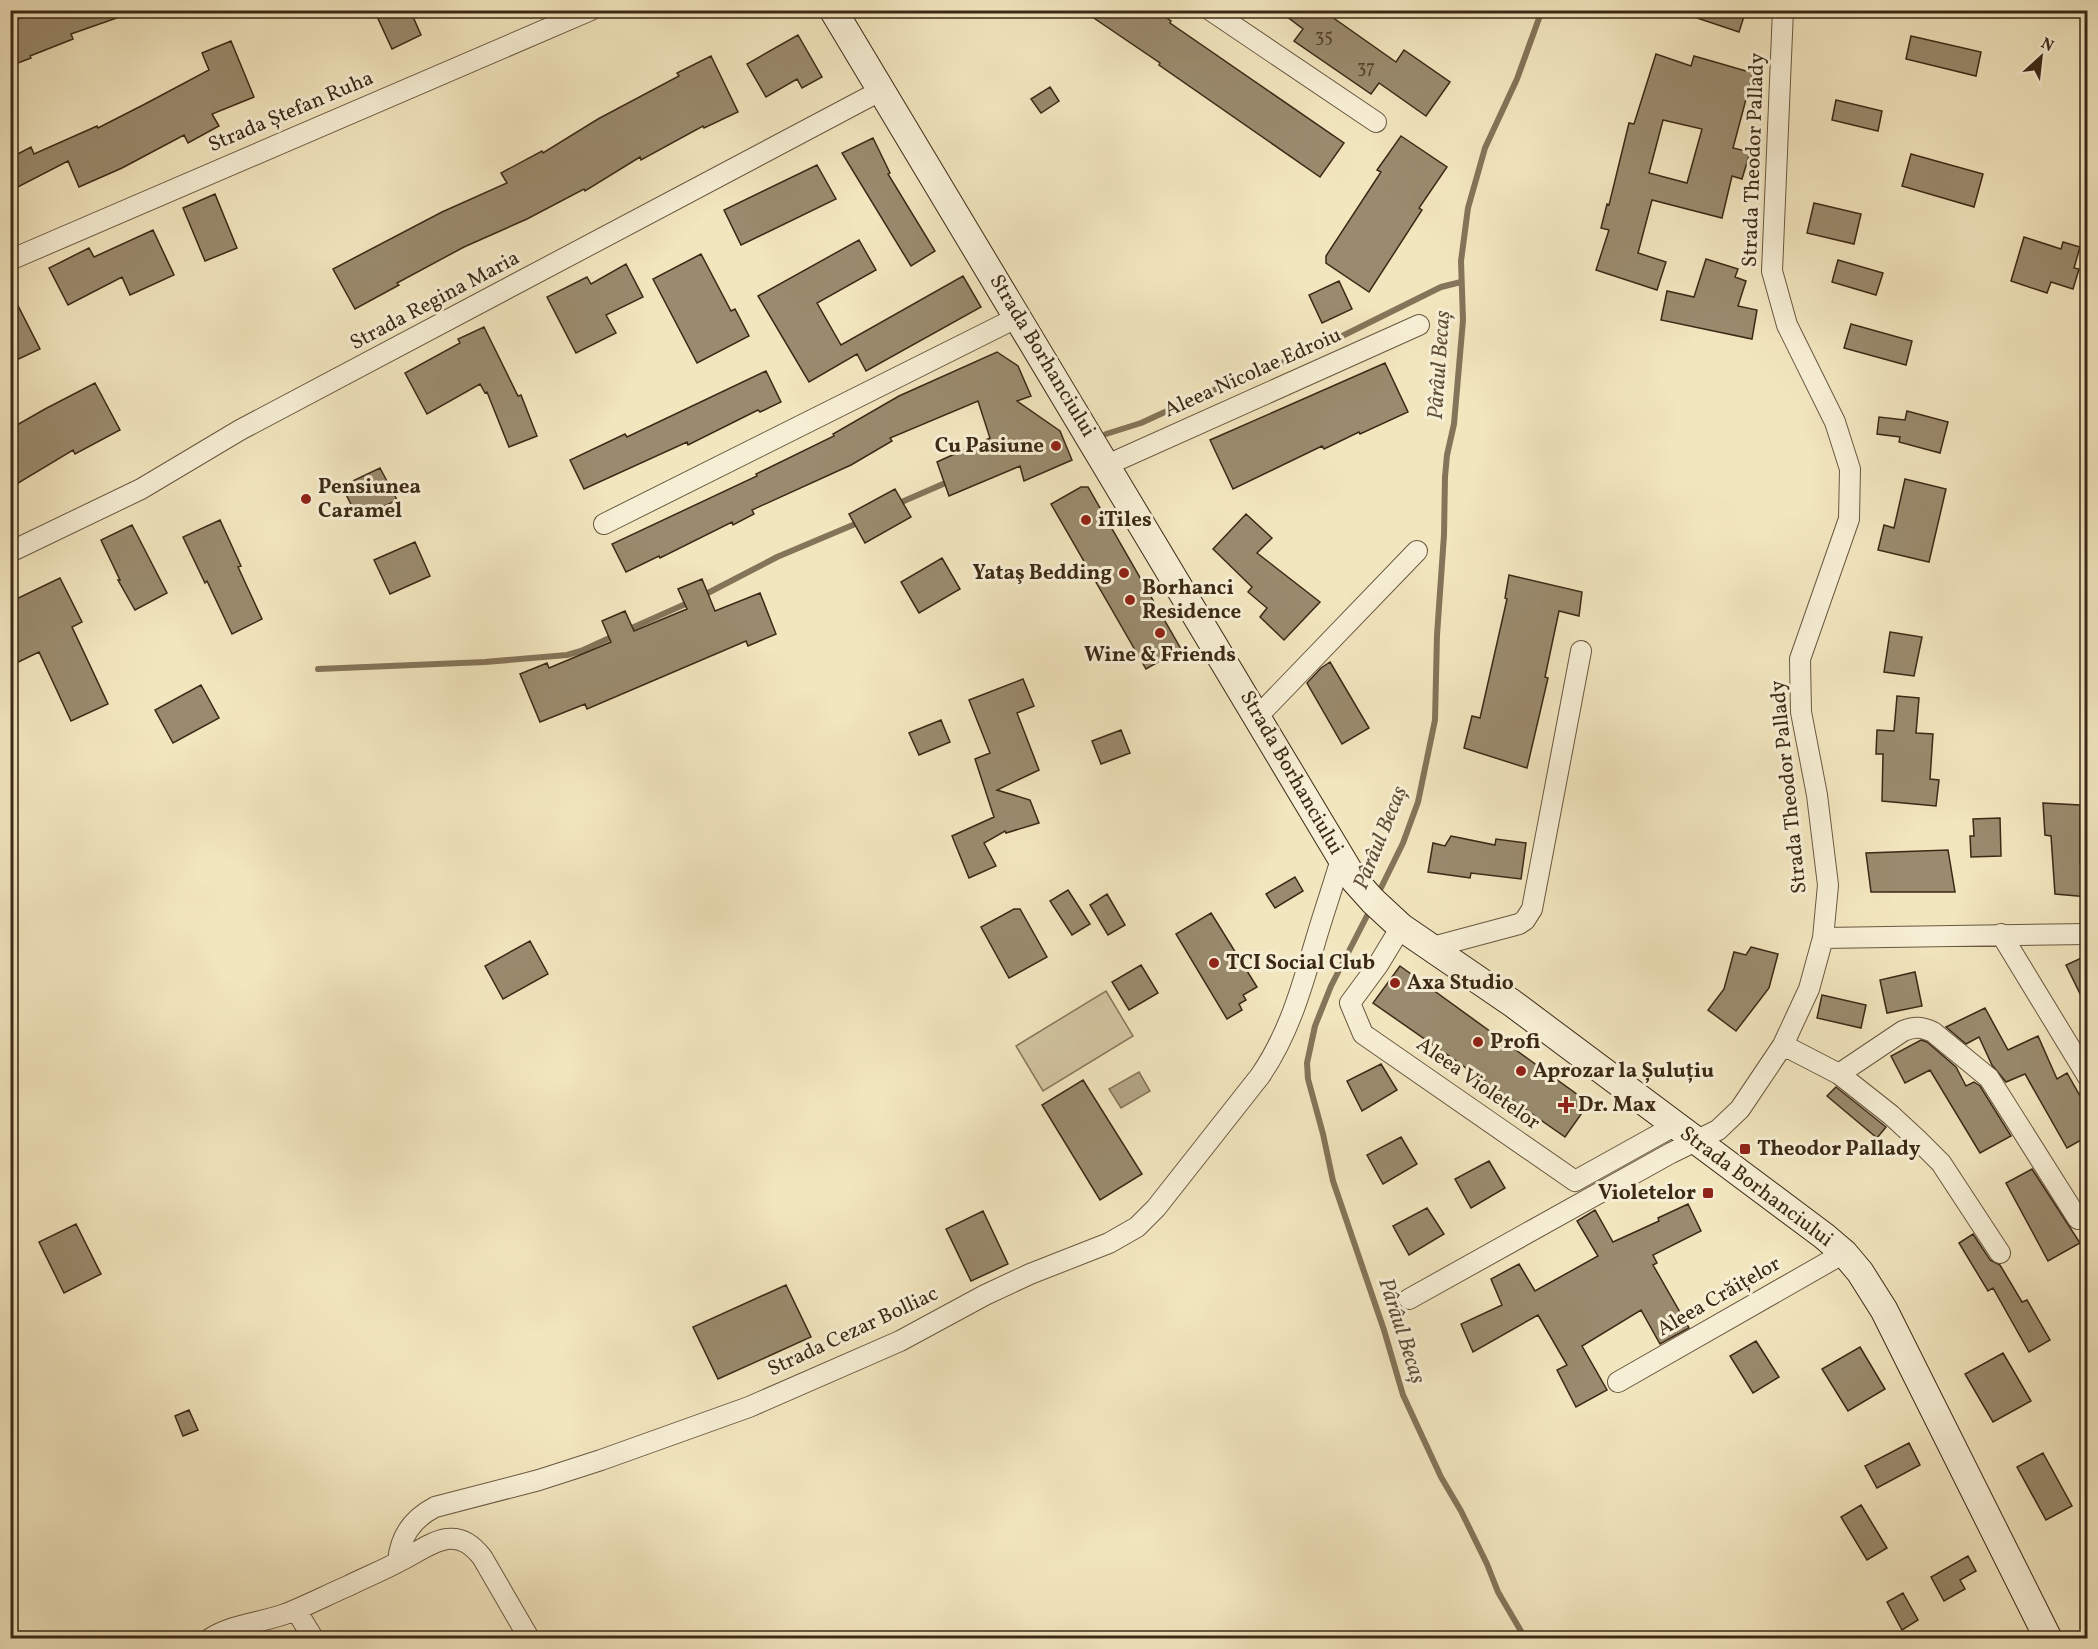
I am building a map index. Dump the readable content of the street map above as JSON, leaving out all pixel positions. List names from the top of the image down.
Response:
{
  "streets": {
    "main road": ["Strada Borhanciului"],
    "street": [
      "Strada Ștefan Ruha",
      "Strada Theodor Pallady",
      "Strada Regina Maria",
      "Aleea Nicolae Edroiu",
      "Aleea Violetelor",
      "Aleea Crăițelor",
      "Strada Cezar Bolliac"
    ]
  },
  "crossings": [
    ["Strada Theodor Pallady", "Strada Borhanciului"],
    ["Strada Theodor Pallady", "Aleea Violetelor"],
    ["Strada Regina Maria", "Strada Borhanciului"],
    ["Strada Borhanciului", "Aleea Nicolae Edroiu"],
    ["Strada Borhanciului", "Aleea Violetelor"],
    ["Strada Borhanciului", "Aleea Crăițelor"],
    ["Strada Borhanciului", "Strada Cezar Bolliac"]
  ],
  "water": ["Pârâul Becaș"],
  "places": {
    "other": [
      "Cu Pasiune",
      "Pensiunea Caramel",
      "iTiles",
      "Yataş Bedding",
      "Borhanci Residence",
      "Wine & Friends",
      "TCI Social Club",
      "Axa Studio",
      "Profi",
      "Aprozar la Șuluțiu"
    ],
    "health": ["Dr. Max"],
    "transit": ["Theodor Pallady", "Violetelor"]
  },
  "house_numbers": ["35", "37"],
  "north": "top right"
}
